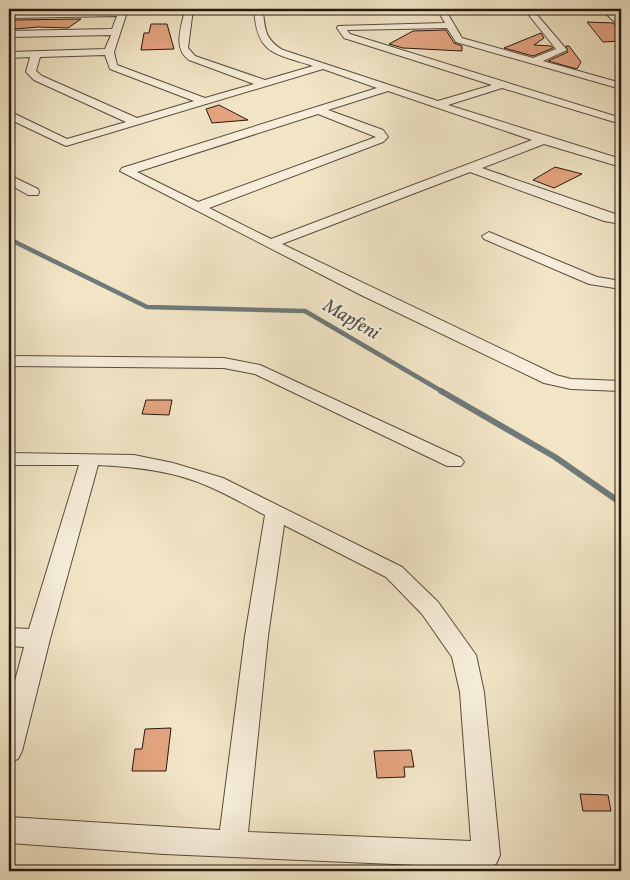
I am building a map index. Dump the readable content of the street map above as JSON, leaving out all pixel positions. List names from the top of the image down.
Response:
{
  "water": ["Mapfeni"]
}
